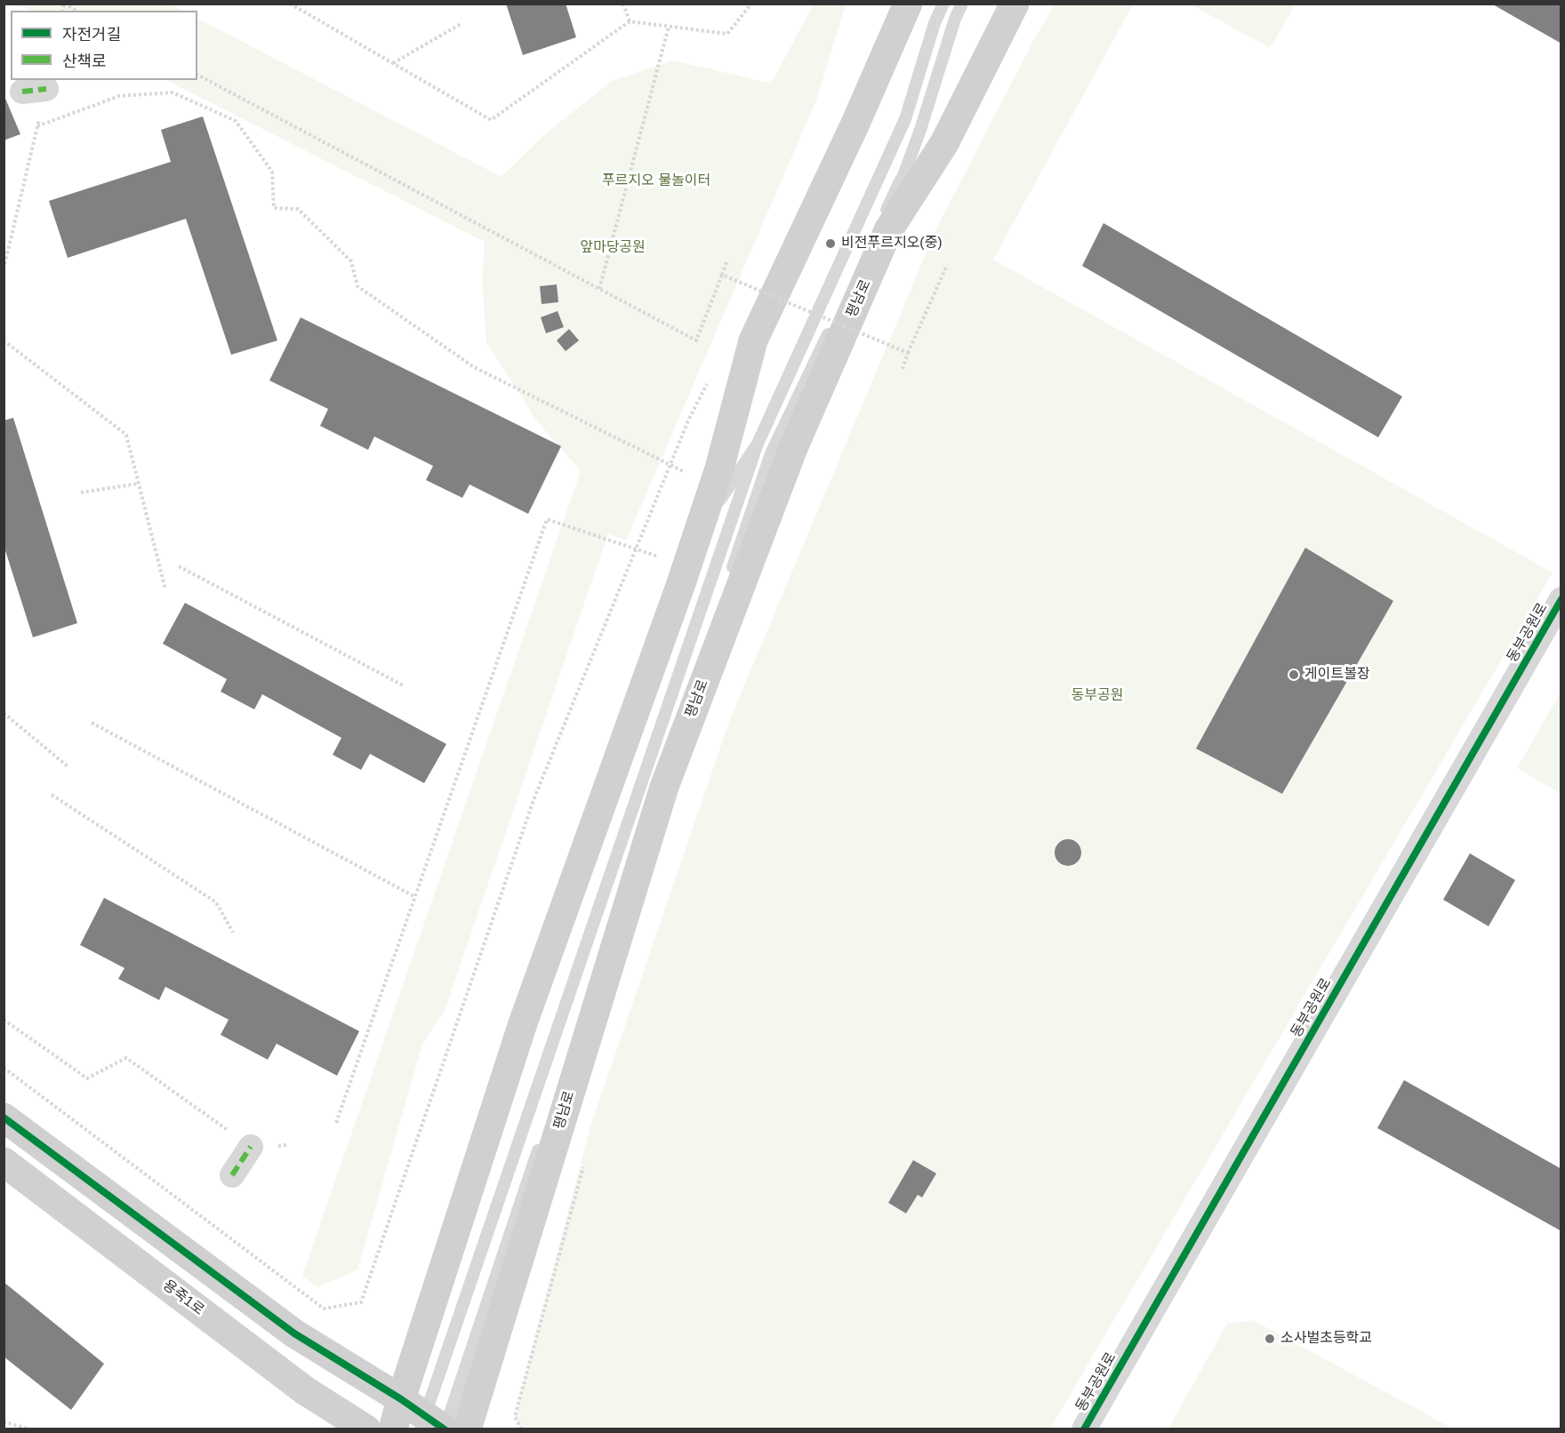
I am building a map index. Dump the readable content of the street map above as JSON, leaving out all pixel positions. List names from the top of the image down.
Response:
{
  "streets": {
    "main road": ["평남로", "용죽1로"],
    "street": ["동부공원로"]
  },
  "parks": ["푸르지오 물놀이터", "앞마당공원", "동부공원"],
  "places": ["비전푸르지오(중)", "게이트볼장", "소사벌초등학교"],
  "legend": ["자전거길", "산책로"]
}
